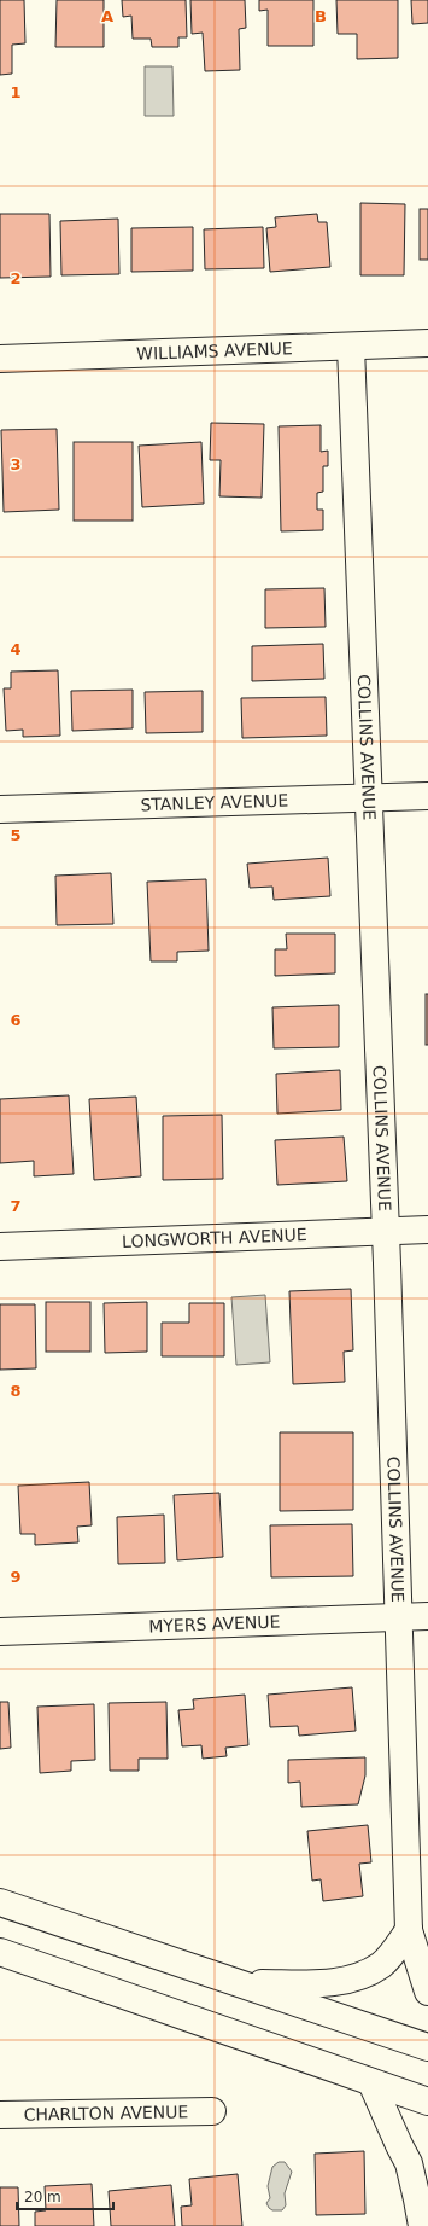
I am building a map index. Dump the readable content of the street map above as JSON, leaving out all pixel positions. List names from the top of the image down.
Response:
{
  "streets": {
    "main road": [
      "WILLIAMS AVENUE",
      "COLLINS AVENUE",
      "STANLEY AVENUE",
      "LONGWORTH AVENUE",
      "MYERS AVENUE",
      "CHARLTON AVENUE"
    ]
  },
  "crossings": [
    ["WILLIAMS AVENUE", "COLLINS AVENUE"],
    ["COLLINS AVENUE", "STANLEY AVENUE"],
    ["COLLINS AVENUE", "LONGWORTH AVENUE"],
    ["COLLINS AVENUE", "MYERS AVENUE"]
  ],
  "scale_bar": "20 m",
  "grid": {
    "columns": ["A", "B"],
    "rows": [
      "1",
      "2",
      "3",
      "4",
      "5",
      "6",
      "7",
      "8",
      "9"
    ]
  }
}
